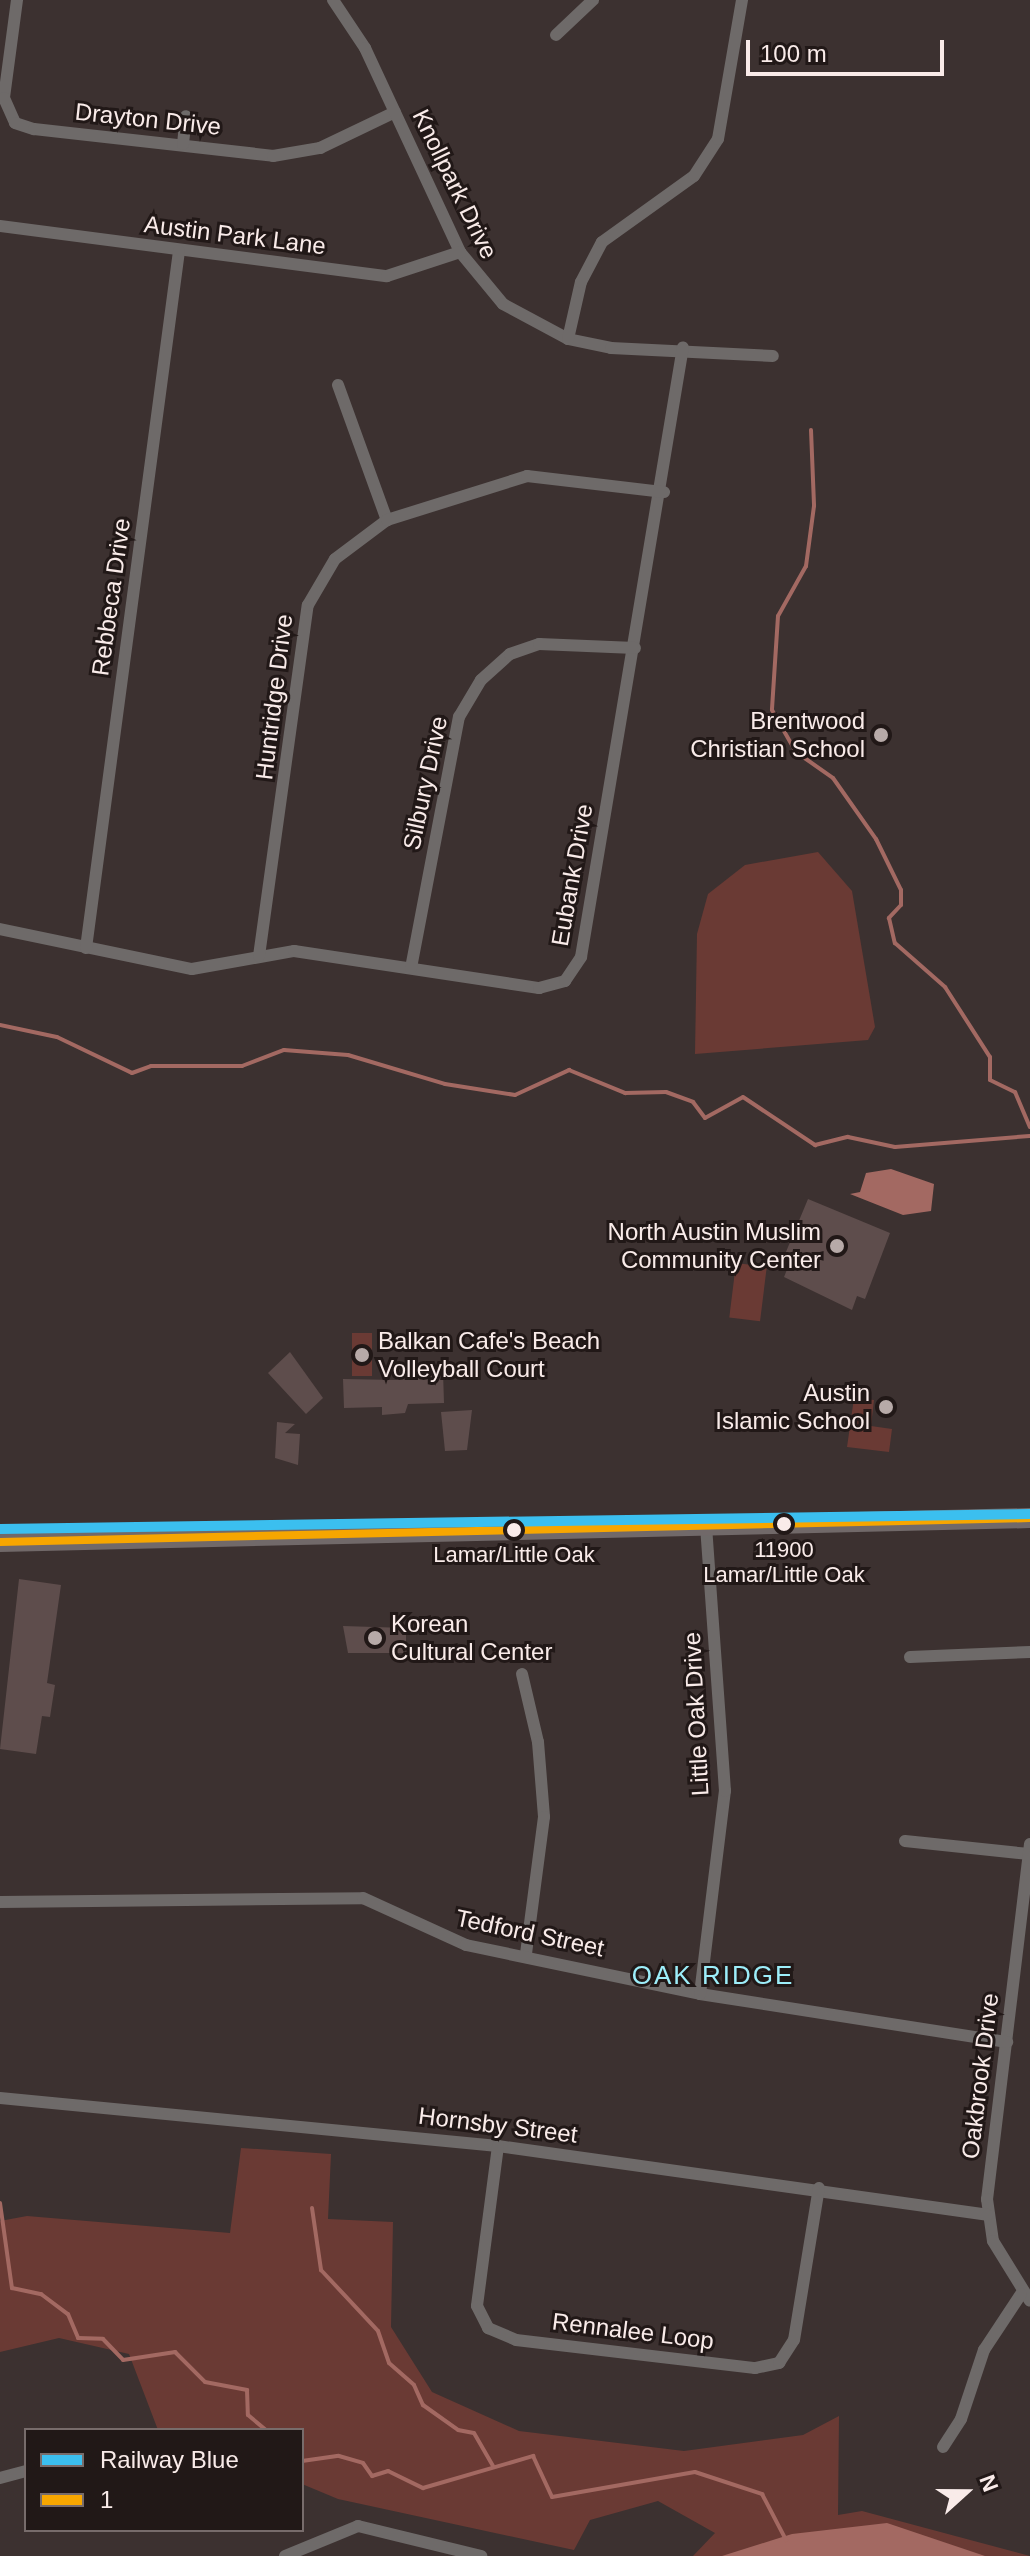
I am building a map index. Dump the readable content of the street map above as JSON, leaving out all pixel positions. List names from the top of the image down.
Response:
{
  "streets": {
    "street": [
      "Drayton Drive",
      "Knollpark Drive",
      "Austin Park Lane",
      "Rebbeca Drive",
      "Huntridge Drive",
      "Silbury Drive",
      "Eubank Drive",
      "Little Oak Drive",
      "Tedford Street",
      "Oakbrook Drive",
      "Hornsby Street",
      "Rennalee Loop"
    ]
  },
  "crossings": [
    ["Drayton Drive", "Knollpark Drive"],
    ["Knollpark Drive", "Austin Park Lane"],
    ["Knollpark Drive", "Eubank Drive"],
    ["Austin Park Lane", "Rebbeca Drive"],
    ["Rebbeca Drive", "Eubank Drive"],
    ["Huntridge Drive", "Eubank Drive"],
    ["Silbury Drive", "Eubank Drive"],
    ["Little Oak Drive", "Tedford Street"],
    ["Tedford Street", "Oakbrook Drive"],
    ["Oakbrook Drive", "Hornsby Street"],
    ["Hornsby Street", "Rennalee Loop"]
  ],
  "districts": ["OAK RIDGE"],
  "places": [
    "Brentwood Christian School",
    "North Austin Muslim Community Center",
    "Balkan Cafe's Beach Volleyball Court",
    "Austin Islamic School",
    "11900 Lamar/Little Oak",
    "Lamar/Little Oak",
    "Korean Cultural Center"
  ],
  "lines": ["rail line Blue", "transit line 1"],
  "legend": ["Railway Blue", "1"],
  "scale_bar": "100 m",
  "north": "right"
}
